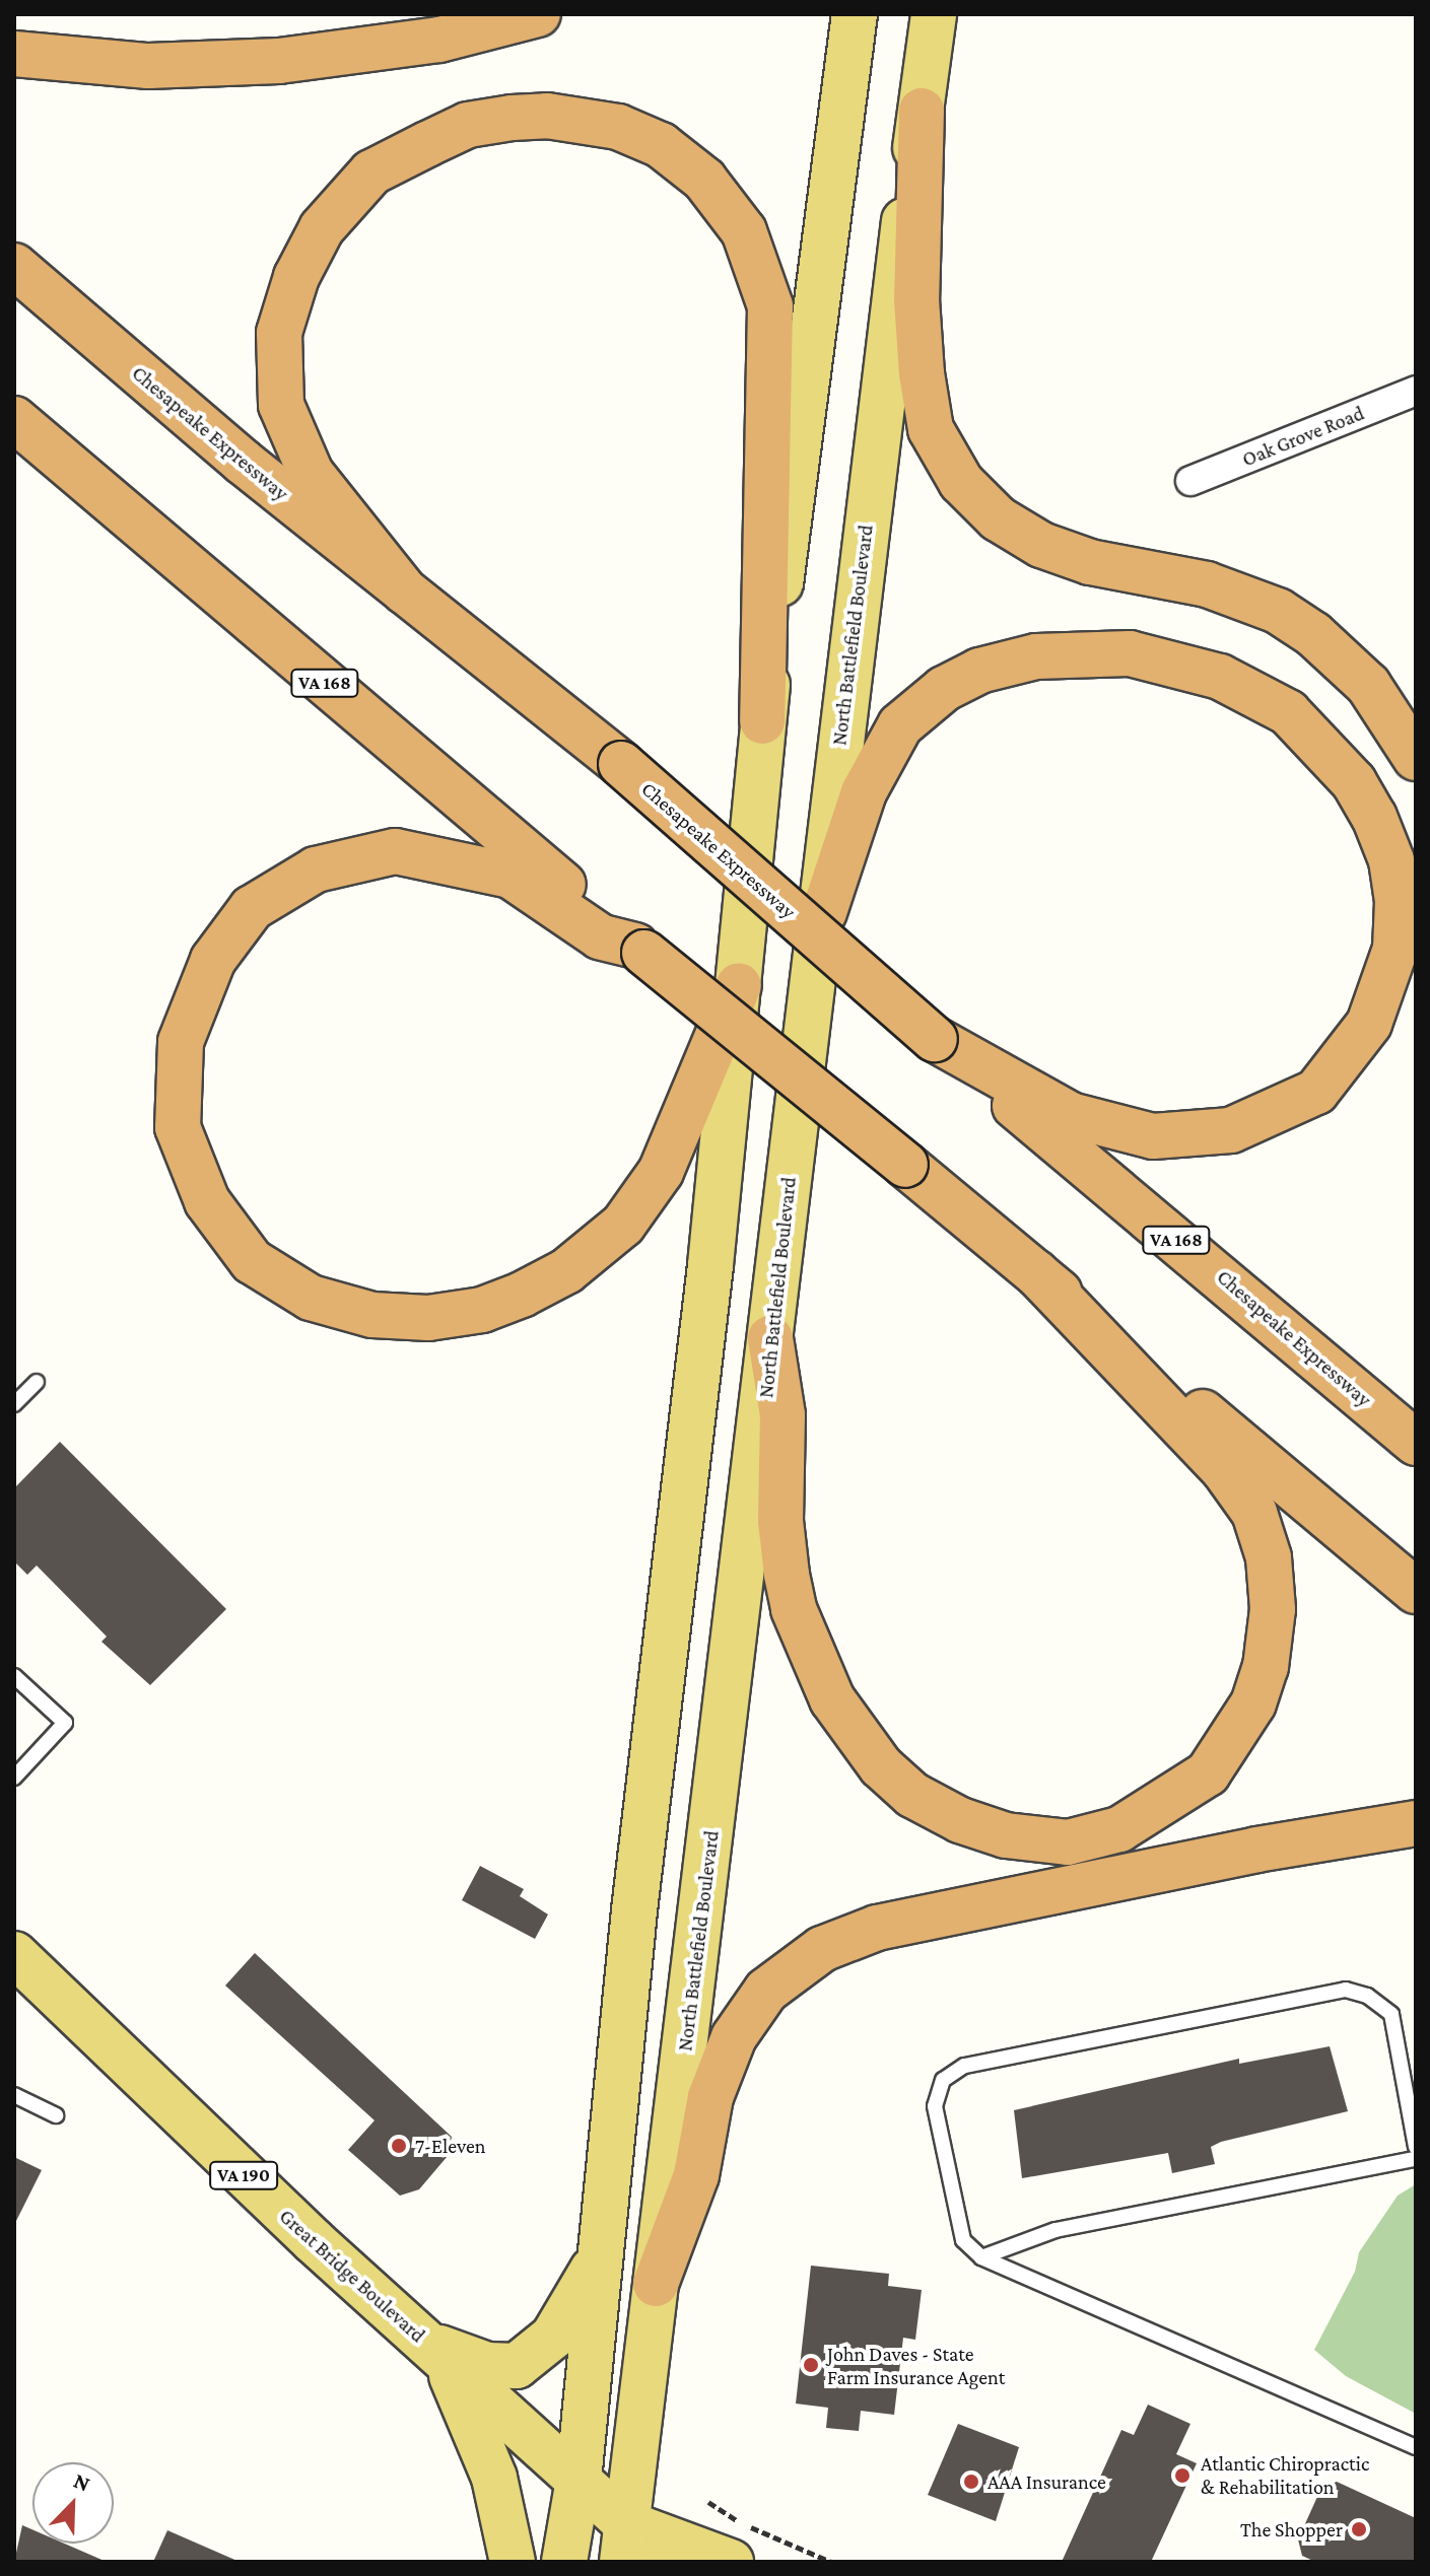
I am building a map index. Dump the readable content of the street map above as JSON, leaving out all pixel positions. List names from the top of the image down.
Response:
{
  "streets": {
    "highway": ["Chesapeake Expressway", "VA 168"],
    "main road": ["North Battlefield Boulevard", "VA 190", "Great Bridge Boulevard"],
    "street": ["Oak Grove Road"]
  },
  "crossings": [
    ["North Battlefield Boulevard", "VA 190"],
    ["North Battlefield Boulevard", "Great Bridge Boulevard"],
    ["VA 190", "Great Bridge Boulevard"]
  ],
  "places": [
    "7-Eleven",
    "John Daves - State Farm Insurance Agent",
    "Atlantic Chiropractic & Rehabilitation",
    "AAA Insurance",
    "The Shopper"
  ],
  "north": "top right"
}
